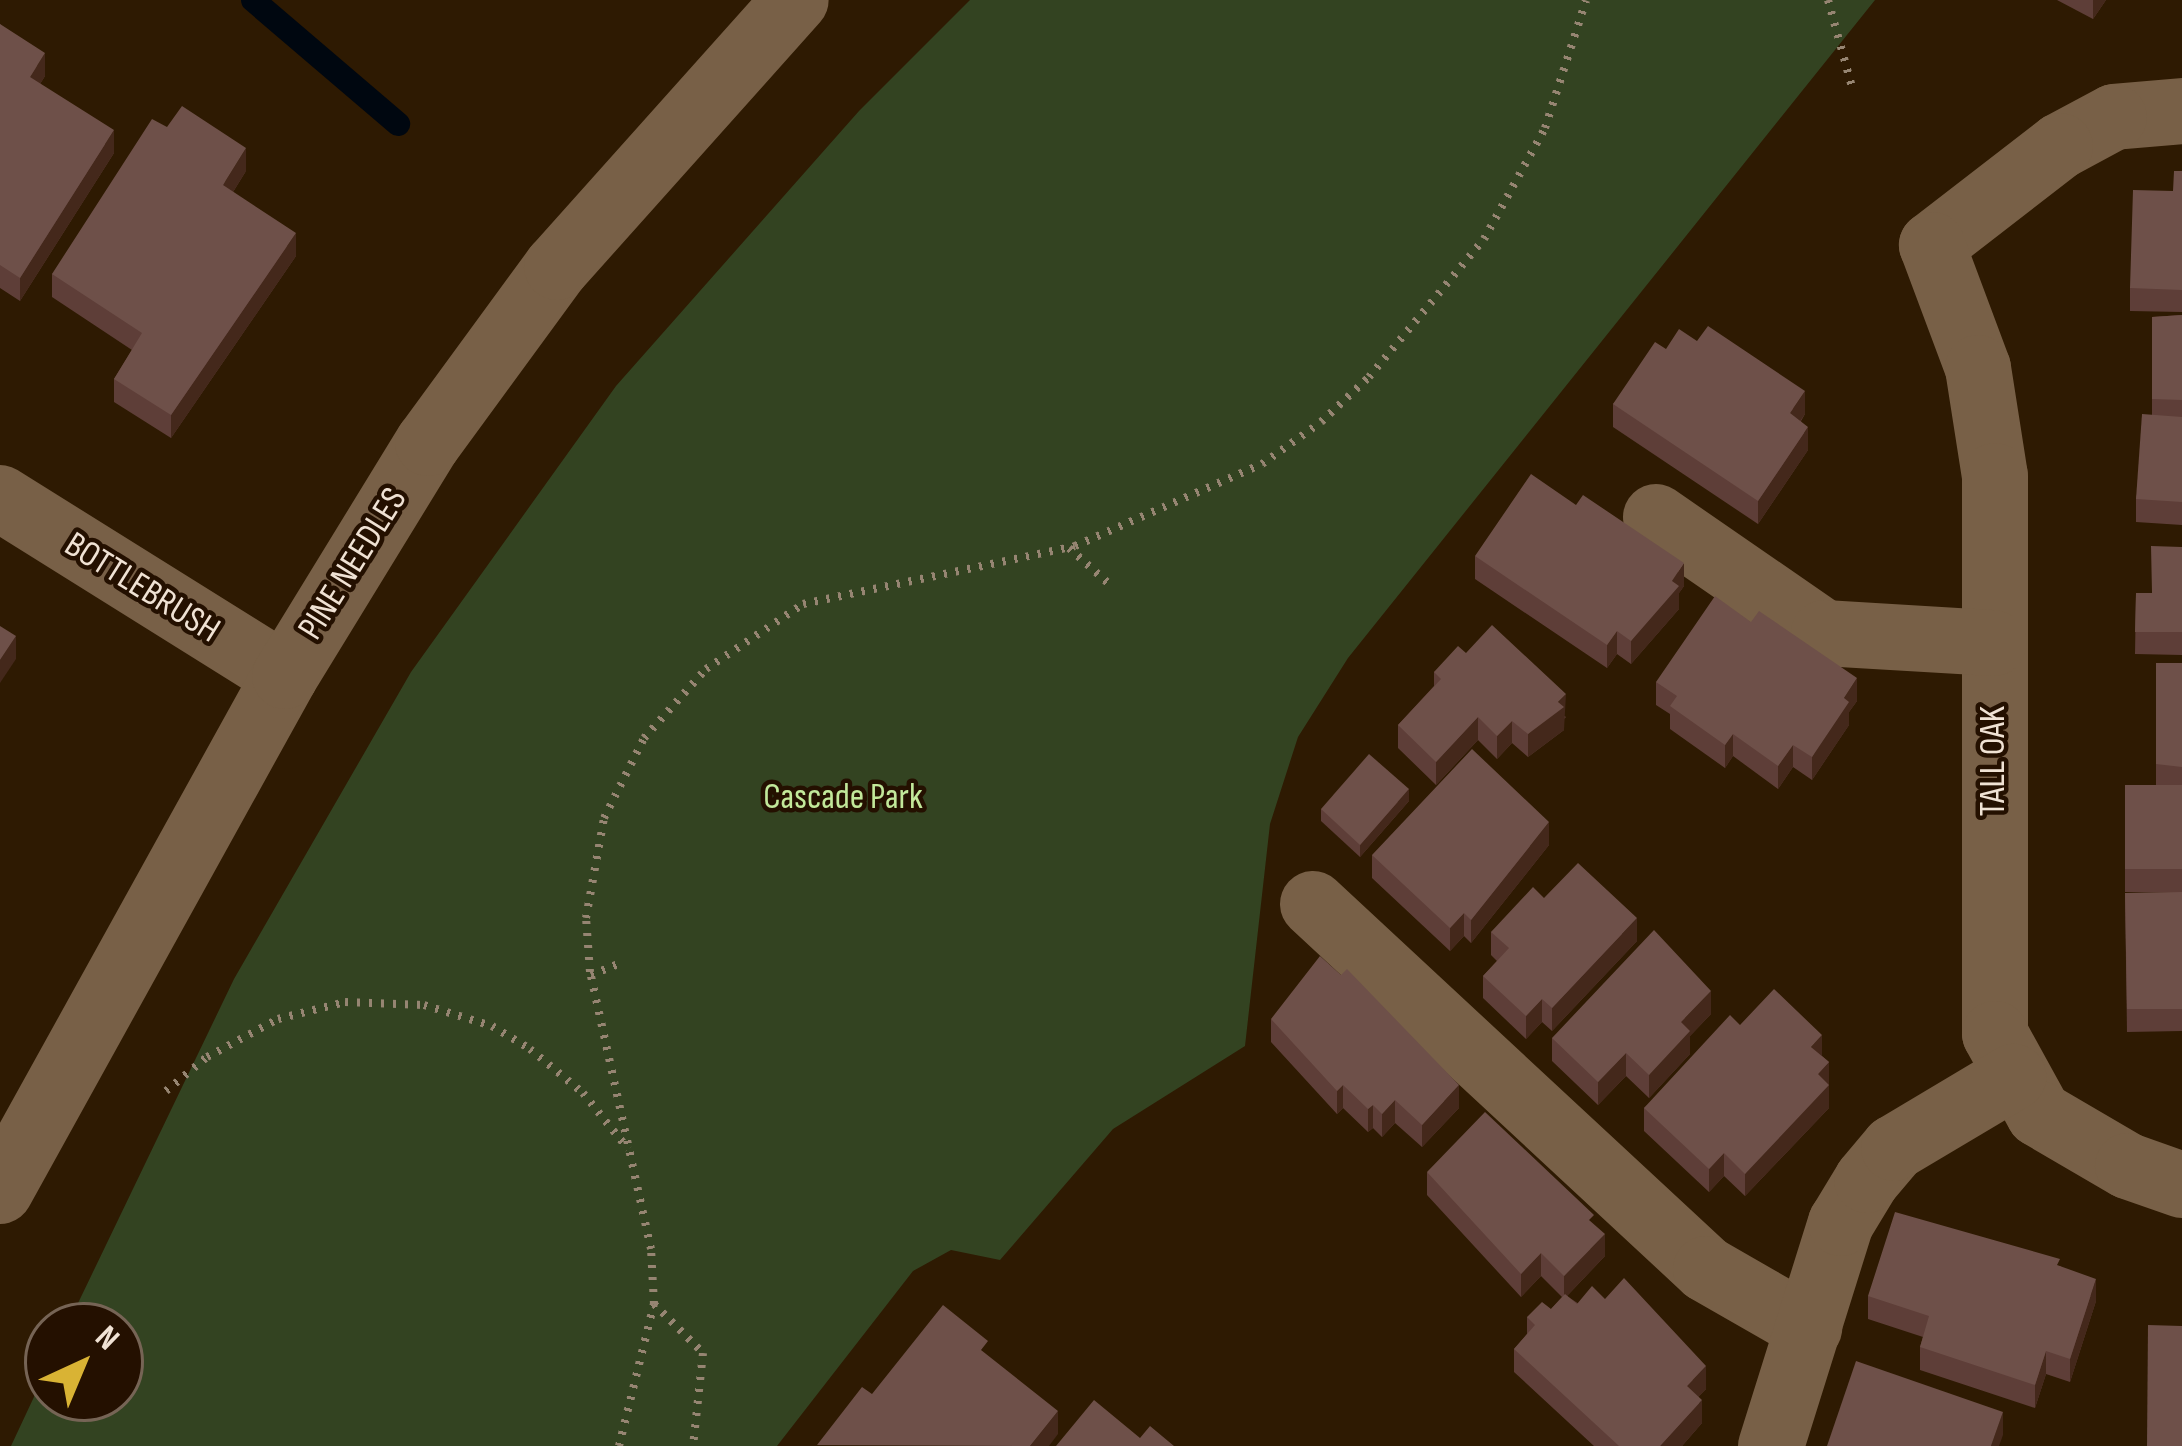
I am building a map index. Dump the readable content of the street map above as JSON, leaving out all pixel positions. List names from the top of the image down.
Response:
{
  "streets": {
    "street": ["PINE NEEDLES", "BOTTLEBRUSH", "TALL OAK"]
  },
  "crossings": [
    ["PINE NEEDLES", "BOTTLEBRUSH"]
  ],
  "parks": ["Cascade Park"],
  "north": "top right"
}
